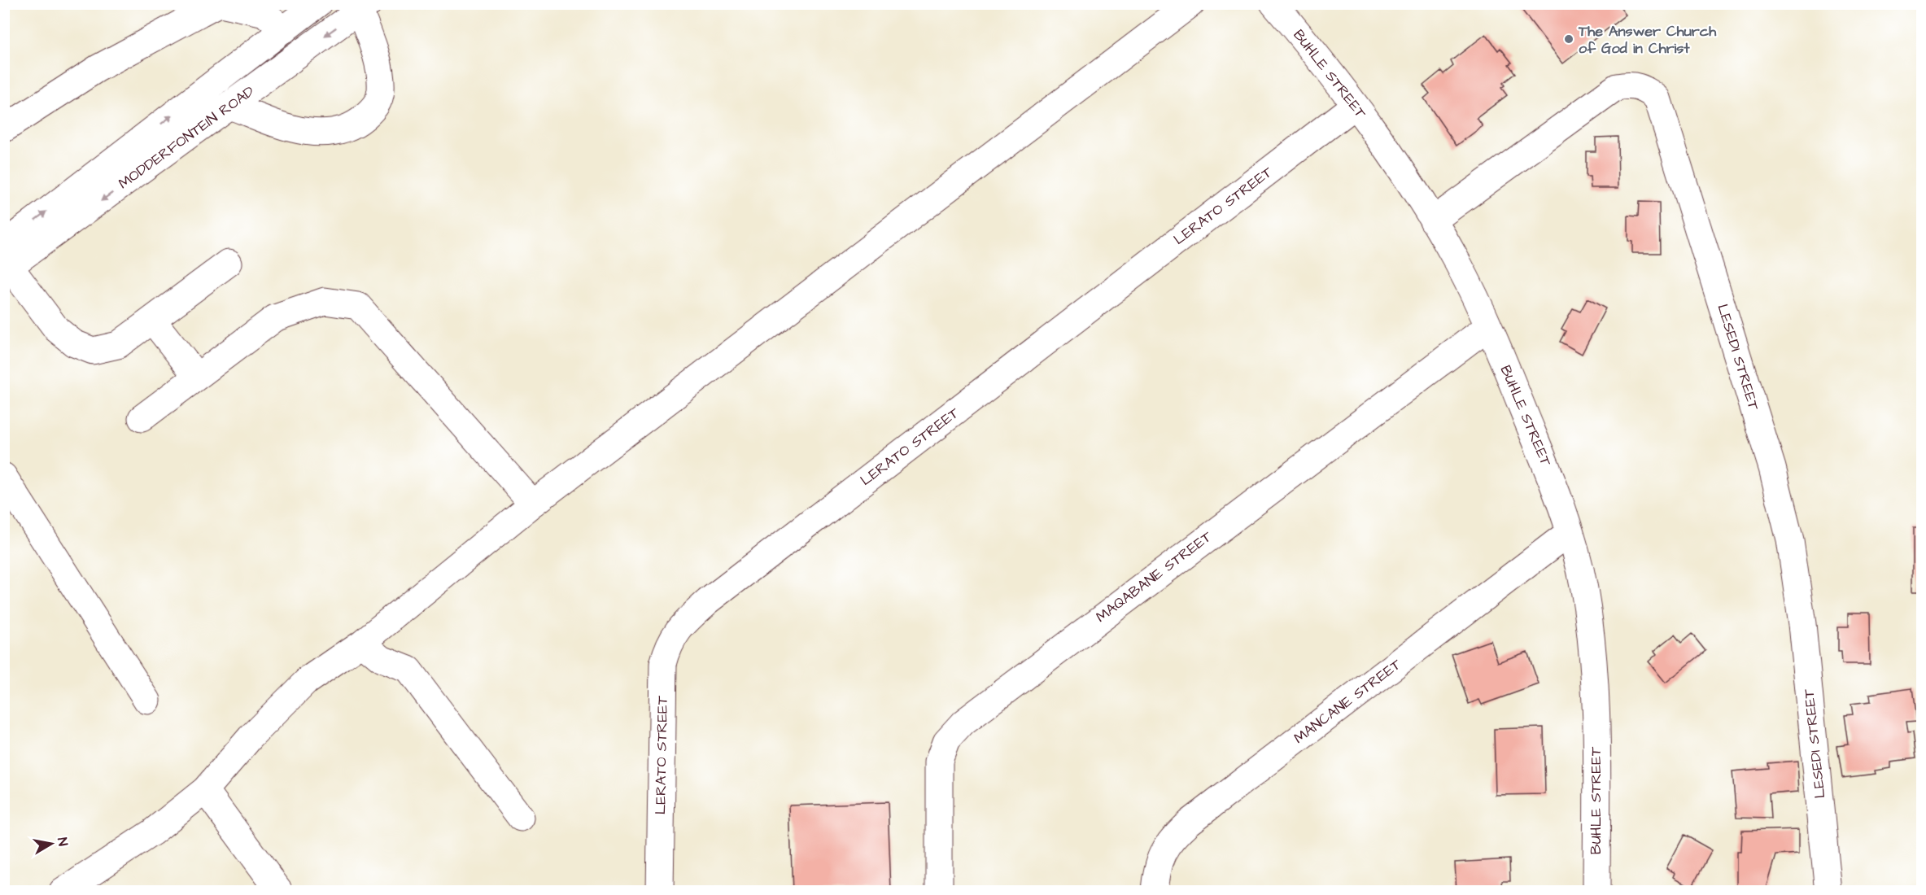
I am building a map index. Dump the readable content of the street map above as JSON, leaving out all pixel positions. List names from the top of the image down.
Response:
{
  "streets": {
    "street": [
      "BUHLE STREET",
      "MODDERFONTEIN ROAD",
      "LERATO STREET",
      "LESEDI STREET",
      "MAQABANE STREET",
      "MANCANE STREET"
    ]
  },
  "crossings": [
    ["BUHLE STREET", "LERATO STREET"],
    ["BUHLE STREET", "LESEDI STREET"],
    ["BUHLE STREET", "MAQABANE STREET"],
    ["BUHLE STREET", "MANCANE STREET"]
  ],
  "places": ["The Answer Church of God in Christ"],
  "north": "right"
}
